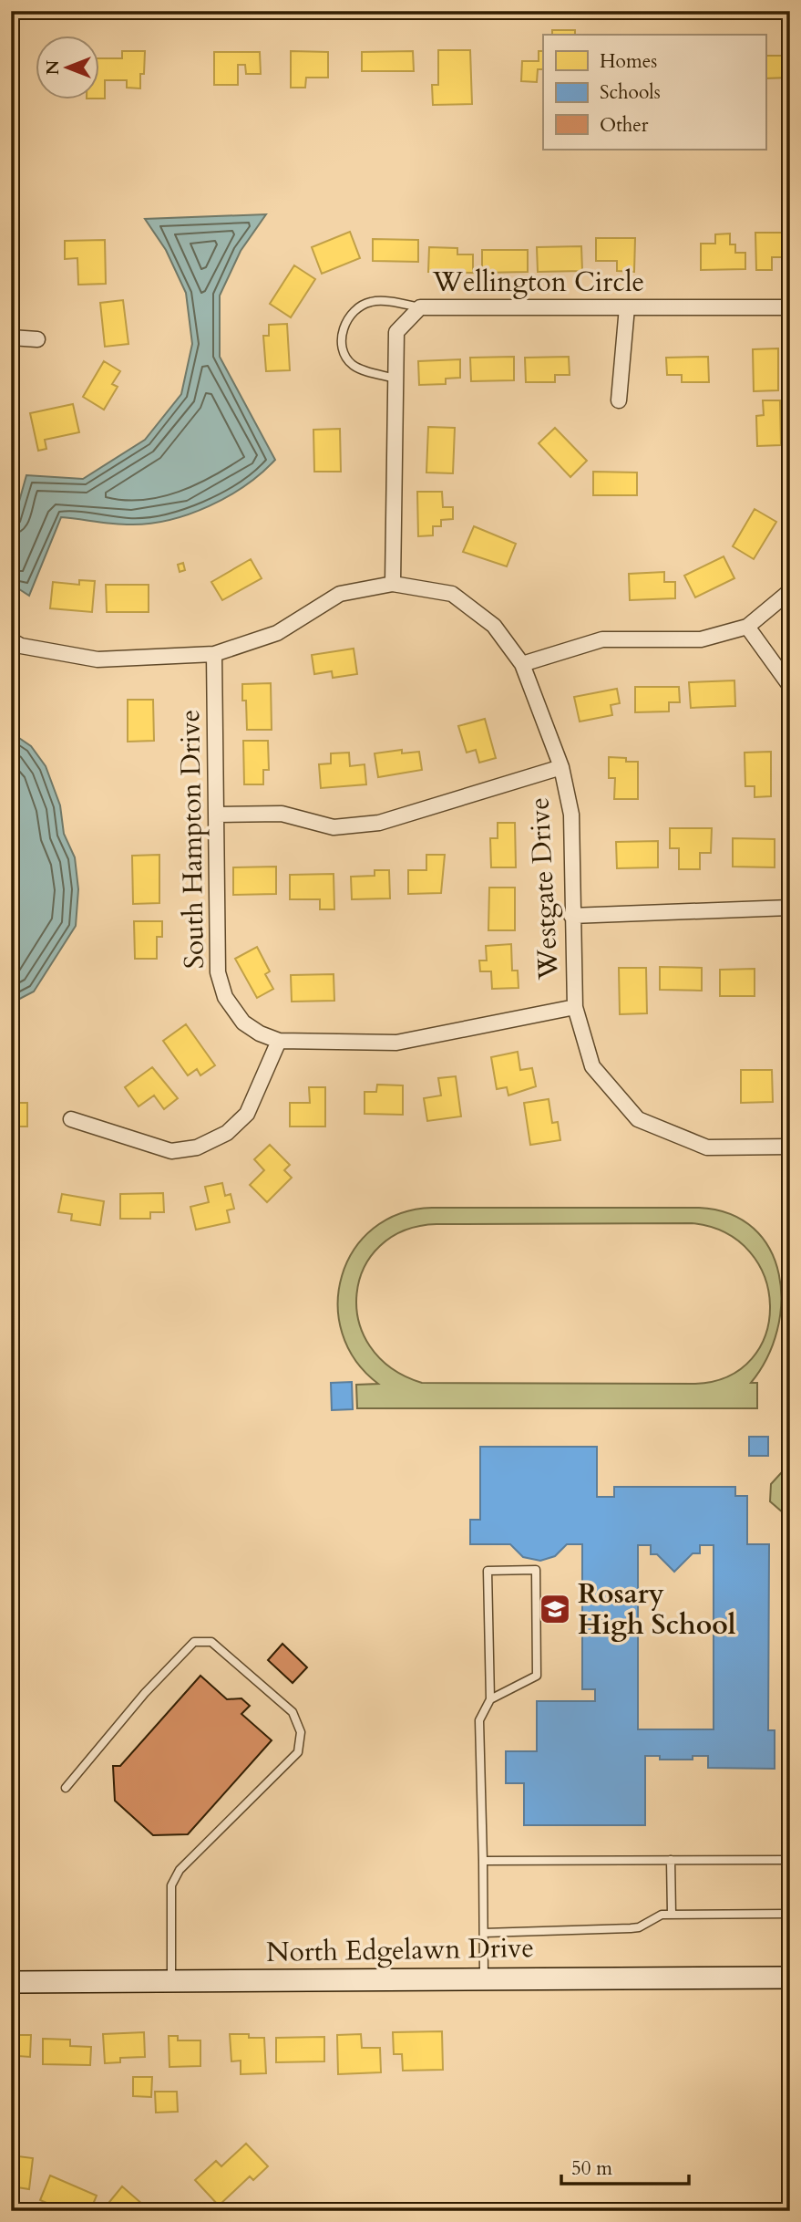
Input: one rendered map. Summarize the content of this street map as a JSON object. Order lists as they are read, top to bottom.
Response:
{
  "streets": {
    "street": [
      "Wellington Circle",
      "South Hampton Drive",
      "Westgate Drive",
      "North Edgelawn Drive"
    ]
  },
  "crossings": [
    ["Wellington Circle", "Westgate Drive"],
    ["South Hampton Drive", "Westgate Drive"]
  ],
  "places": {
    "school or university": ["Rosary High School"]
  },
  "legend": ["Homes", "Schools", "Other"],
  "scale_bar": "50 m",
  "north": "left"
}
